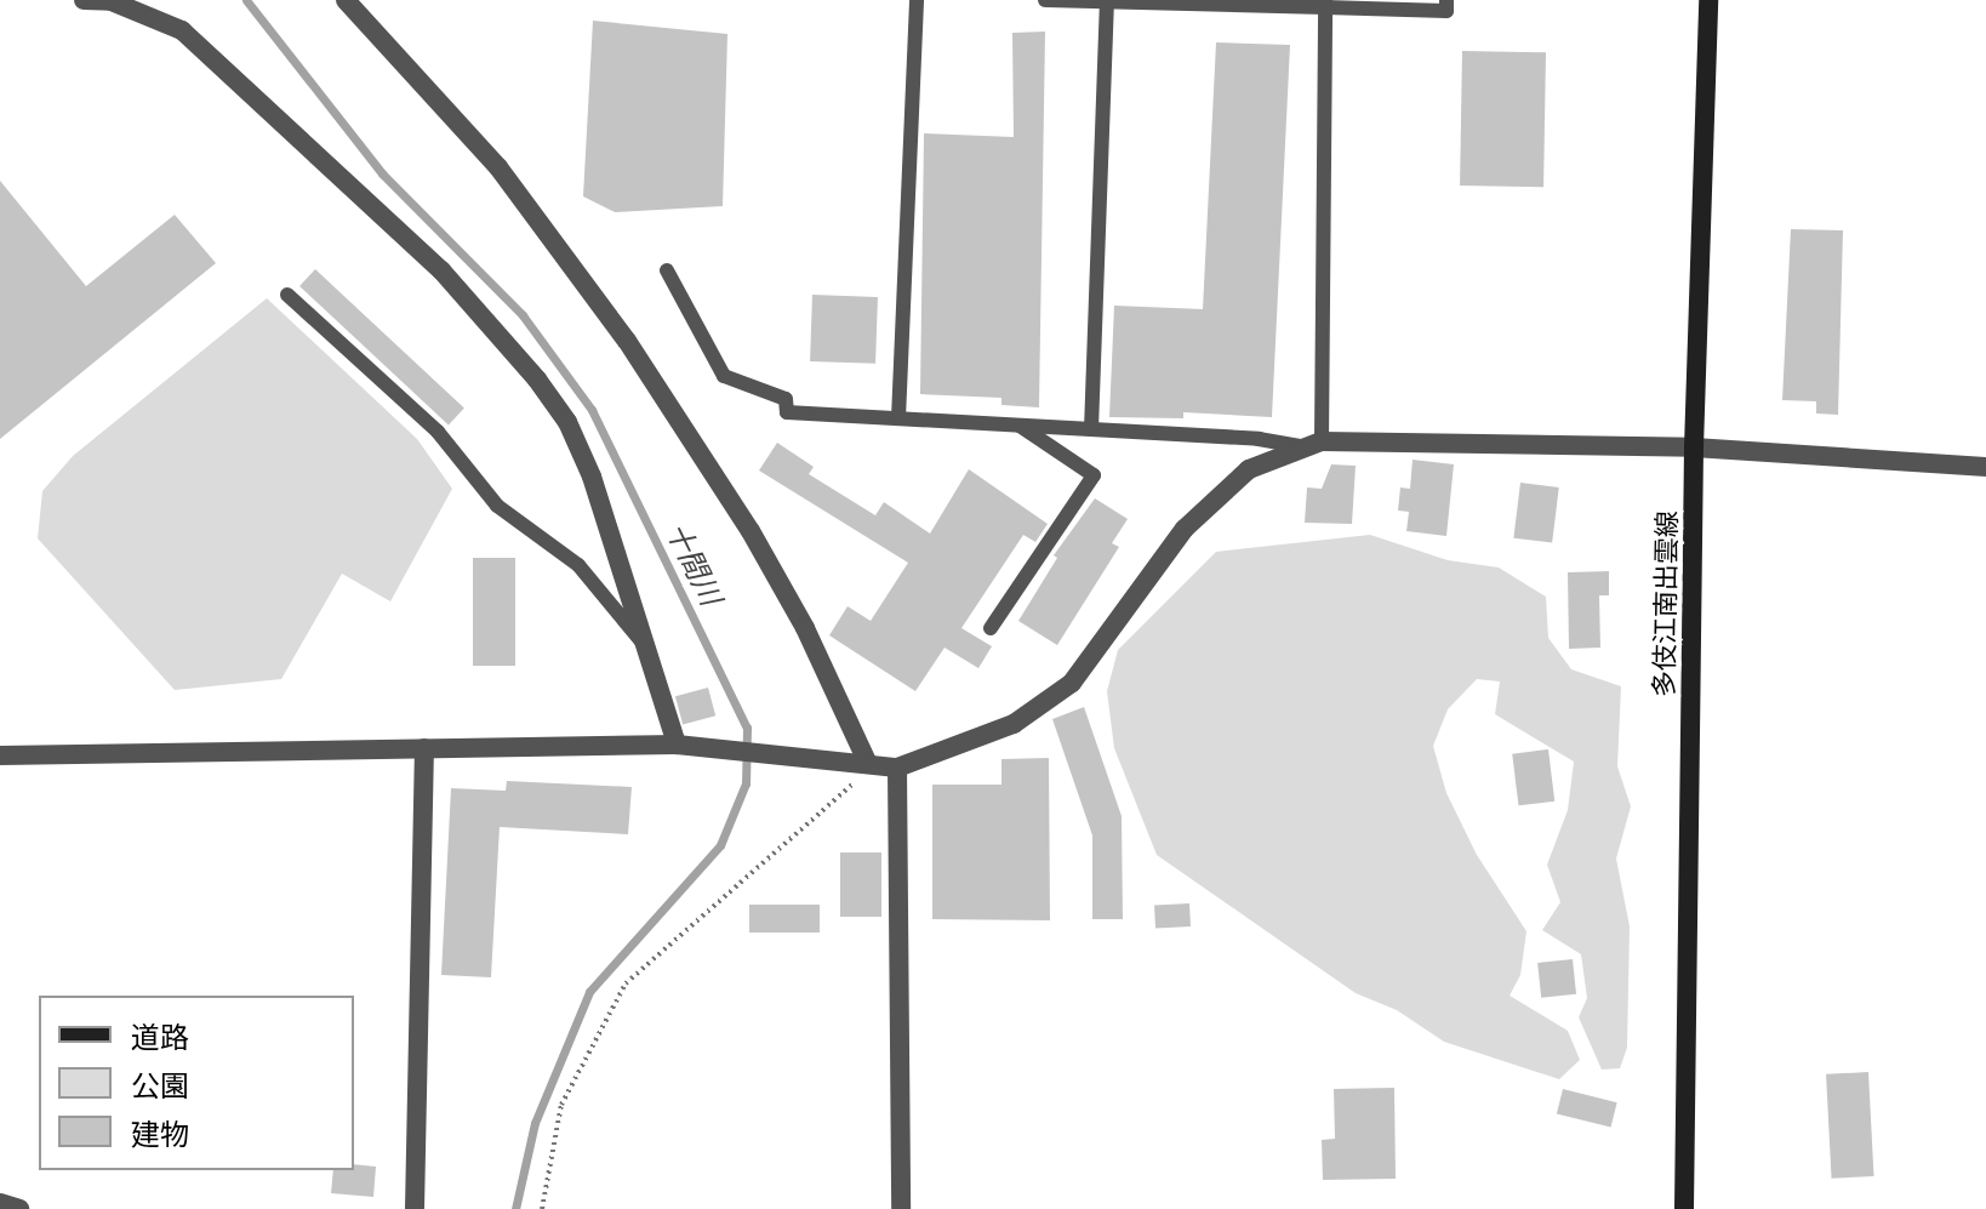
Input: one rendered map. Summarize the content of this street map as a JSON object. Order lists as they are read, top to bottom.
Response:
{
  "streets": {
    "main road": ["多伎江南出雲線"]
  },
  "water": ["十間川"],
  "legend": ["道路", "公園", "建物"]
}
